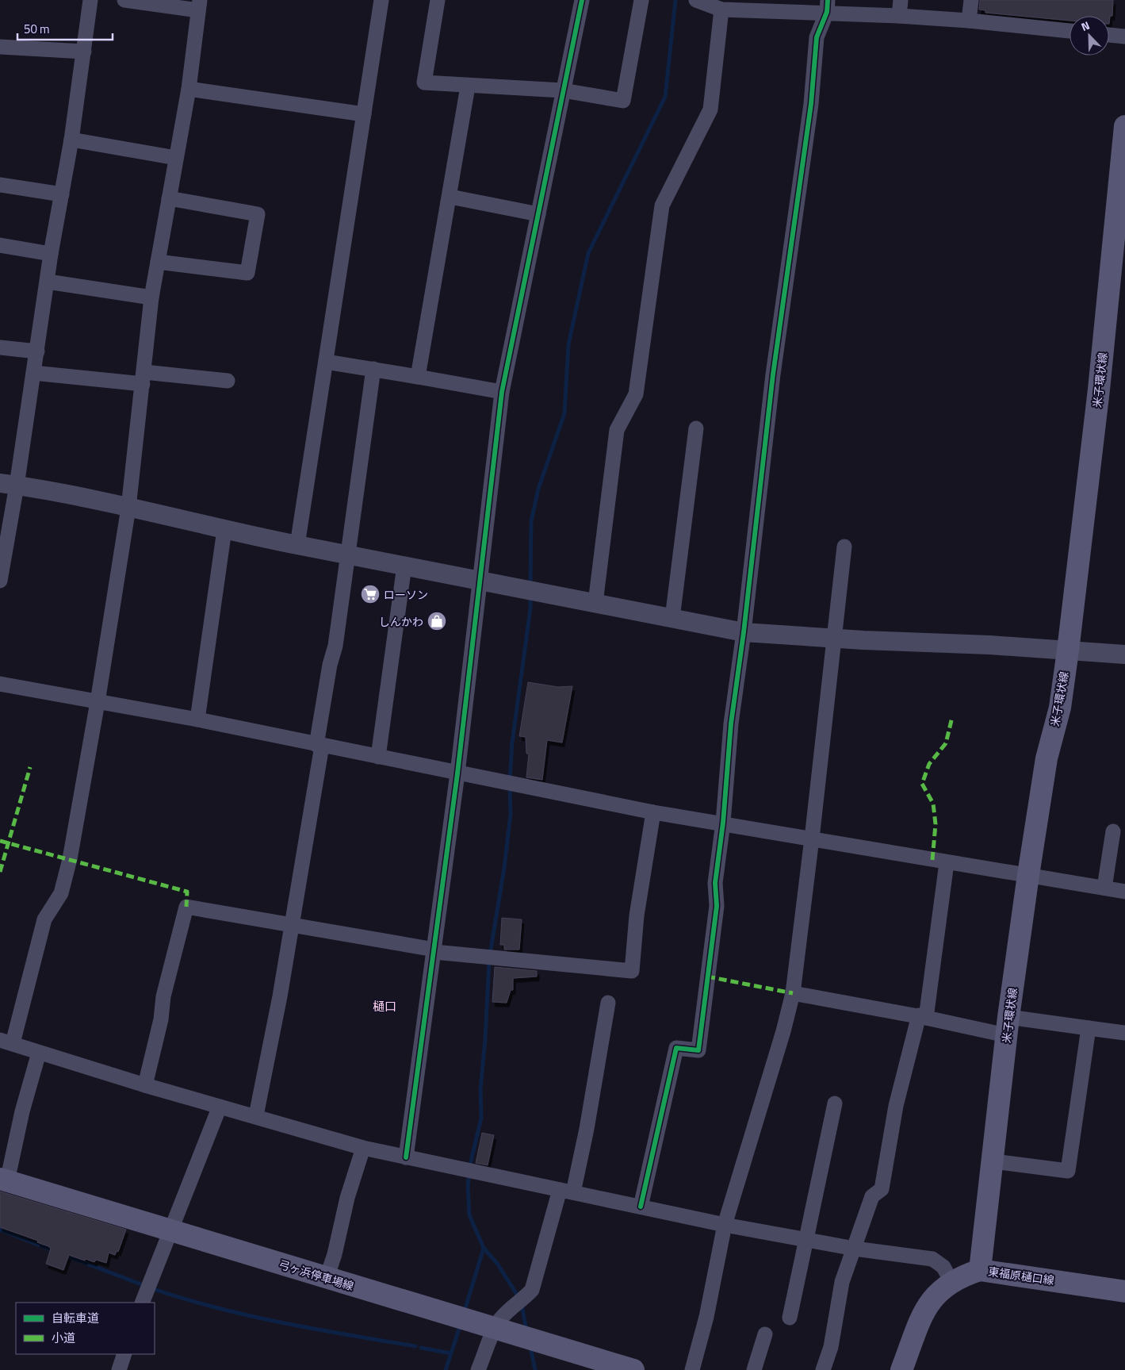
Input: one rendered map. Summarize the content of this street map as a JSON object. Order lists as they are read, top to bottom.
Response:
{
  "streets": {
    "main road": ["米子環状線", "弓ヶ浜停車場線", "東福原樋口線"]
  },
  "crossings": [
    ["米子環状線", "東福原樋口線"]
  ],
  "districts": ["樋口"],
  "places": {
    "supermarket": ["ローソン"],
    "shop": ["しんかわ"]
  },
  "legend": ["自転車道", "小道"],
  "scale_bar": "50 m",
  "north": "top left"
}
